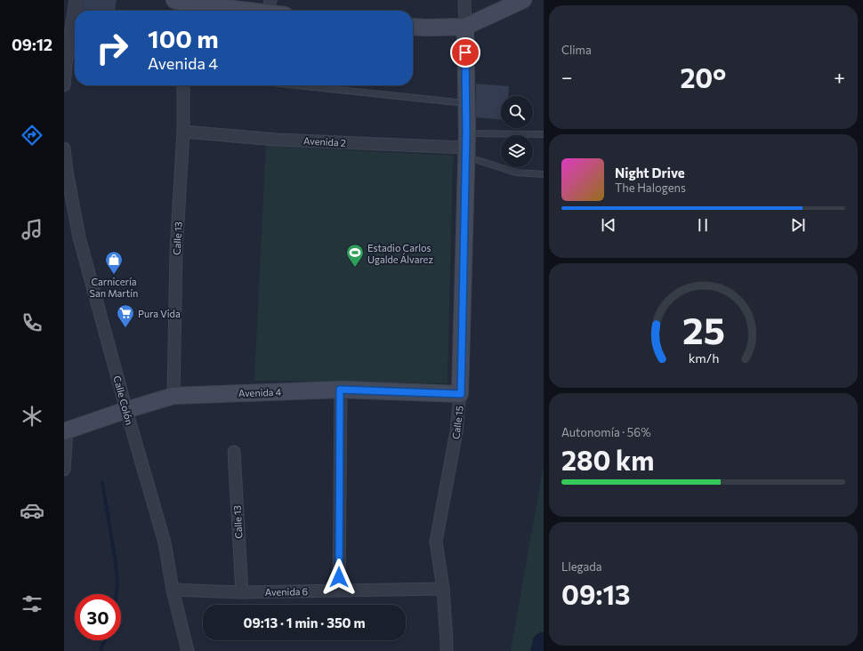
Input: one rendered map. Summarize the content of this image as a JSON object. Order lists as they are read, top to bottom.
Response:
{
  "streets": {
    "street": [
      "Avenida 2",
      "Calle 13",
      "Avenida 4",
      "Calle Colón",
      "Calle 15",
      "Avenida 6"
    ]
  },
  "crossings": [
    ["Avenida 2", "Calle 13"],
    ["Avenida 2", "Calle 15"],
    ["Calle 13", "Avenida 4"],
    ["Calle 13", "Avenida 6"],
    ["Avenida 4", "Calle Colón"],
    ["Avenida 4", "Calle 15"],
    ["Calle Colón", "Avenida 6"],
    ["Calle 15", "Avenida 6"]
  ],
  "places": {
    "sports": ["Estadio Carlos Ugalde Álvarez"],
    "shop": ["Carnicería San Martín"],
    "supermarket": ["Pura Vida"]
  },
  "page": {
    "tabs": "09:12",
    "tile": [
      "Clima",
      ["Autonomía · 56%", "280 km"],
      ["Llegada", "09:13"]
    ],
    "turn": ["100 m", "Avenida 4"],
    "heat": ["−", "20°", "+"],
    "song": ["Night Drive", "The Halogens"],
    "limit": "30",
    "trip": "09:13 · 1 min · 350 m",
    "gauge": ["25", "km/h"]
  }
}
